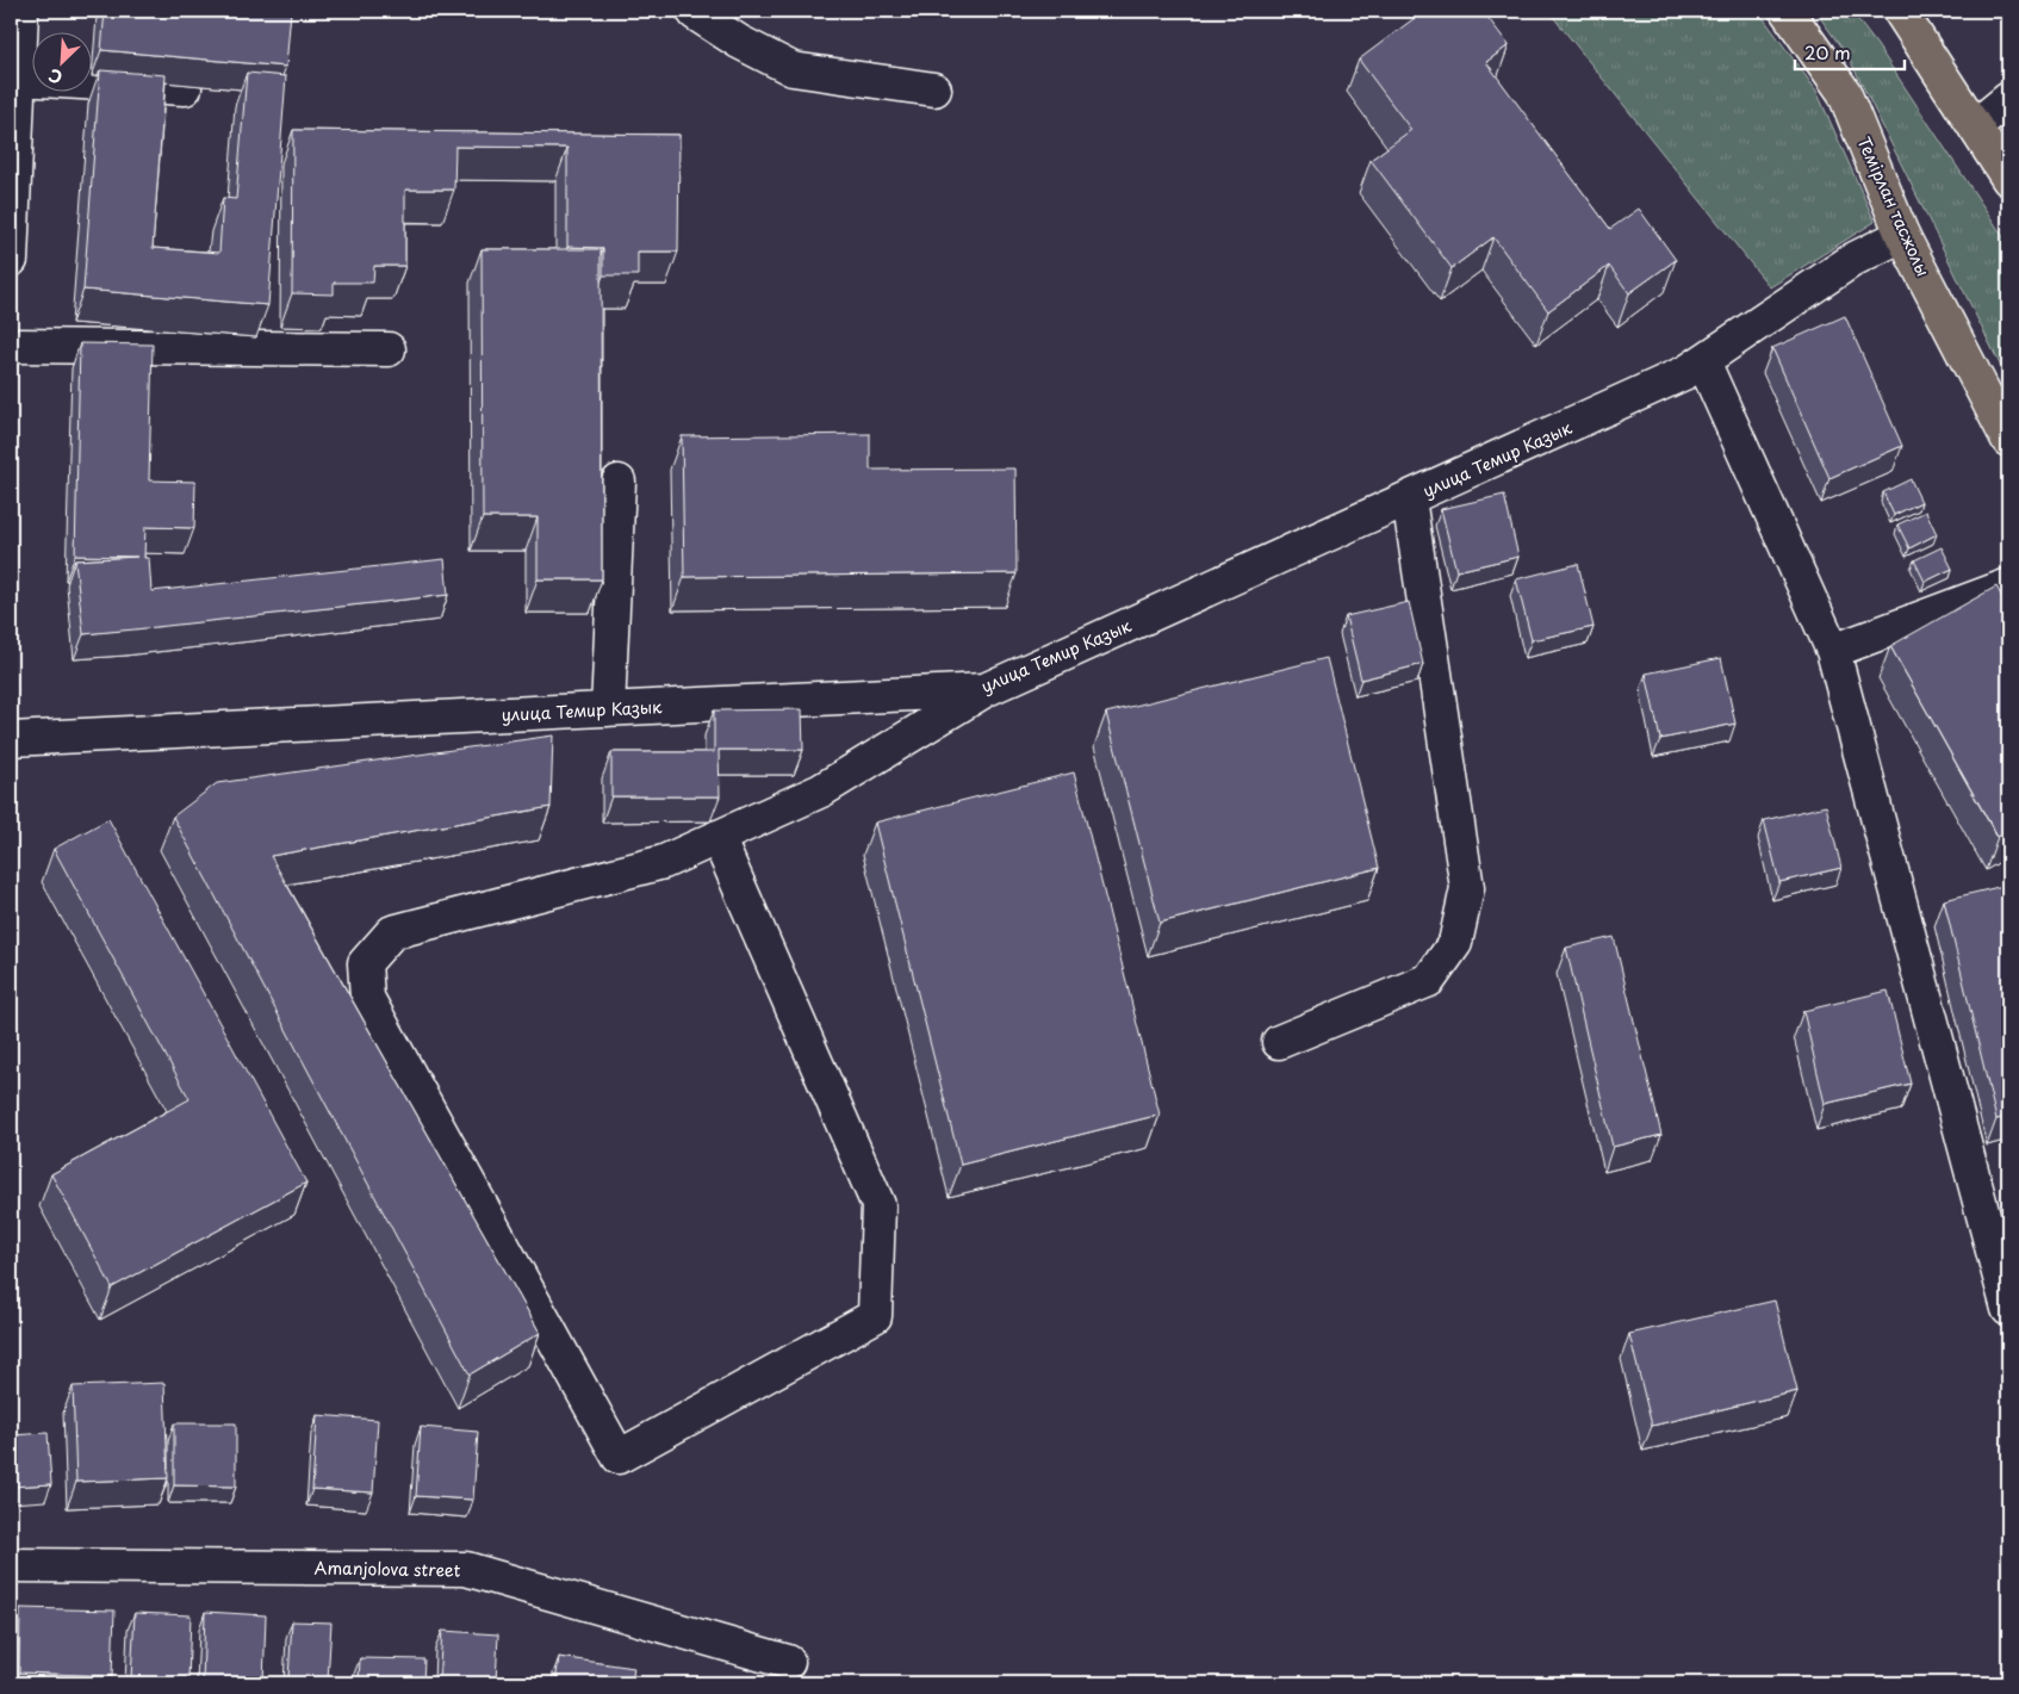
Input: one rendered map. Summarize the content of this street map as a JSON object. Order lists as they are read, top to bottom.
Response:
{
  "streets": {
    "main road": ["Темірлан тасжолы"],
    "street": ["улица Темир Казык", "Amanjolova street"]
  },
  "crossings": [
    ["Темірлан тасжолы", "улица Темир Казык"]
  ],
  "scale_bar": "20 m",
  "north": "bottom left"
}
